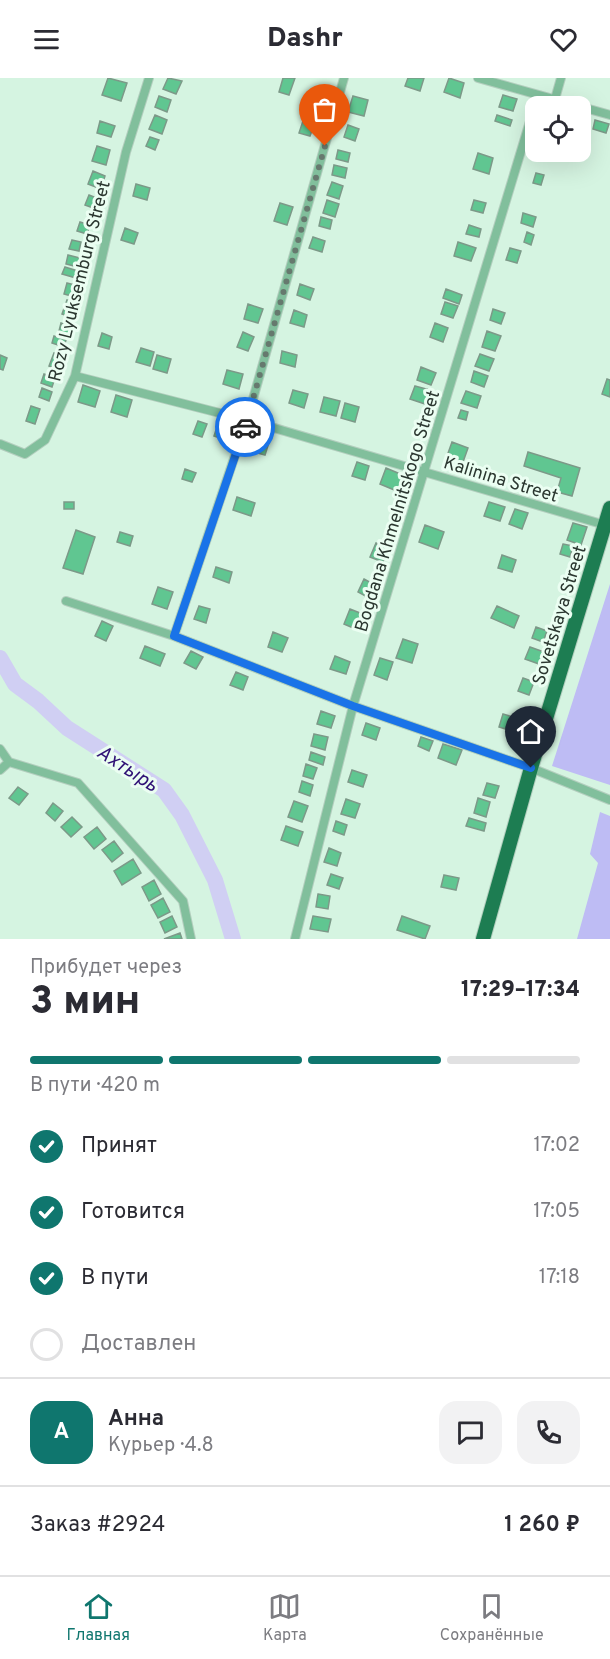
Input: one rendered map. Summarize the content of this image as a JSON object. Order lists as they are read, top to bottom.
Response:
{
  "streets": {
    "highway": ["Sovetskaya Street"],
    "street": ["Rozy Lyuksemburg Street", "Kalinina Street", "Bogdana Khmelnitskogo Street"]
  },
  "crossings": [
    ["Rozy Lyuksemburg Street", "Kalinina Street"],
    ["Kalinina Street", "Bogdana Khmelnitskogo Street"],
    ["Kalinina Street", "Sovetskaya Street"]
  ],
  "water": ["Ахтырь"],
  "page": {
    "header": "Dashr",
    "heading": ["3 мин", "Прибудет через", "17:29–17:34"],
    "panel": [
      "Анна",
      "Курьер · 4.8",
      "Заказ #2924",
      "1 260 ₽"
    ],
    "bar": "В пути · 420 m",
    "list": [
      ["Принят", "17:02"],
      ["Готовится", "17:05"],
      ["В пути", "17:18"],
      "Доставлен"
    ],
    "round": "А",
    "tabs": ["Главная", "Карта", "Сохранённые"]
  }
}
